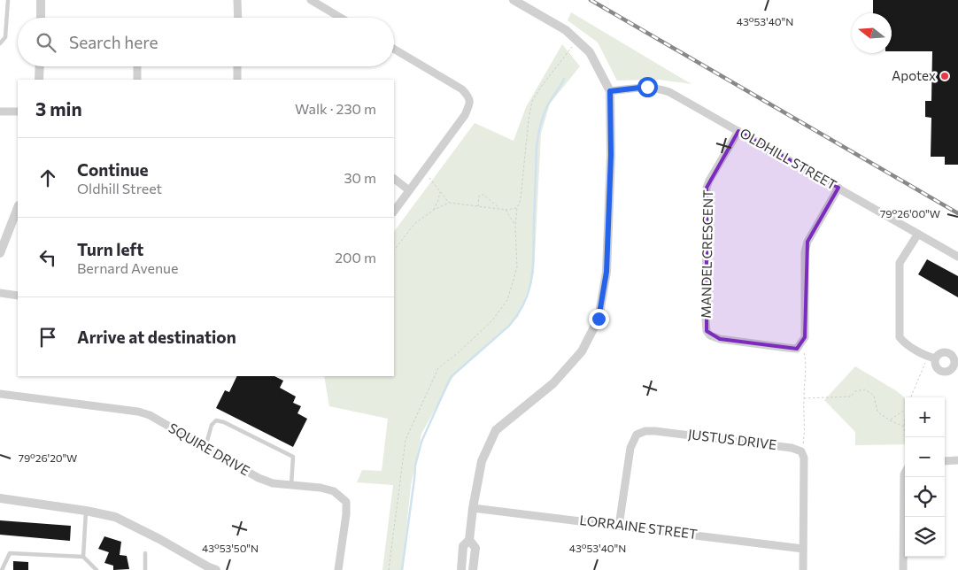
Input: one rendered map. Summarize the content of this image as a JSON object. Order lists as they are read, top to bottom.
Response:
{
  "streets": {
    "street": [
      "OLDHILL STREET",
      "MANDEL CRESCENT",
      "JUSTUS DRIVE",
      "SQUIRE DRIVE",
      "LORRAINE STREET"
    ]
  },
  "crossings": [
    ["OLDHILL STREET", "MANDEL CRESCENT"],
    ["JUSTUS DRIVE", "LORRAINE STREET"]
  ],
  "places": ["Apotex"],
  "north": "left",
  "page": {
    "search": "Search here",
    "heading": ["3 min", "Walk · 230 m"],
    "list": [
      ["Continue", "Oldhill Street", "30 m"],
      ["Turn left", "Bernard Avenue", "200 m"],
      "Arrive at destination"
    ],
    "map_buttons": ["+", "−"]
  },
  "coordinates": [
    "43°53'40\"N",
    "79°26'00\"W",
    "79°26'20\"W",
    "43°53'50\"N"
  ]
}
